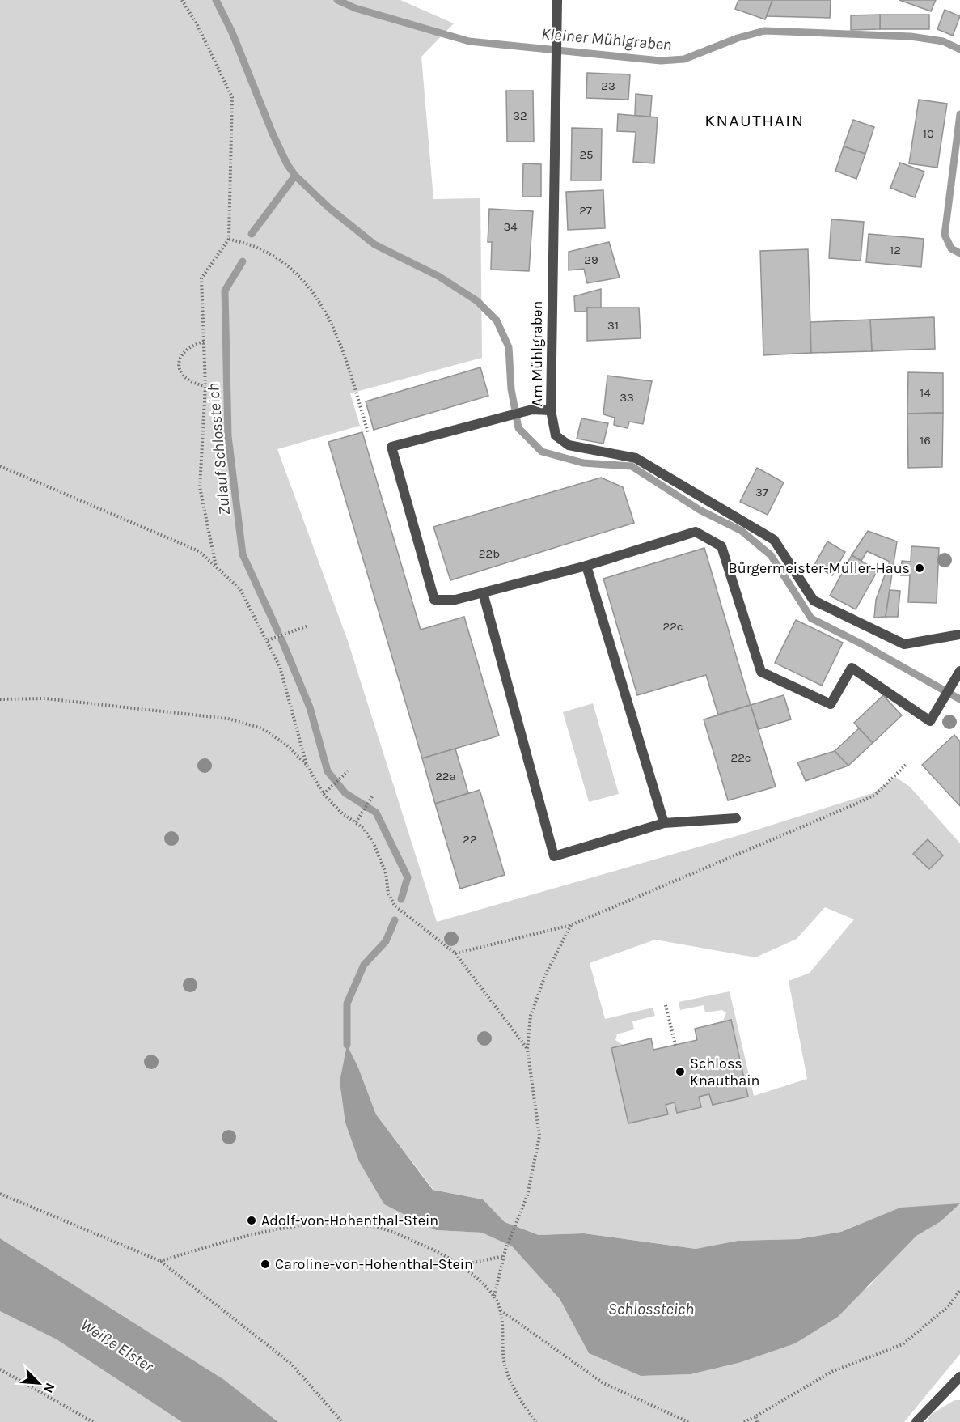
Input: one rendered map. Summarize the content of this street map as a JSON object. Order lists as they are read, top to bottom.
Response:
{
  "streets": {
    "street": ["Am Mühlgraben"]
  },
  "districts": ["KNAUTHAIN"],
  "water": [
    "Kleiner Mühlgraben",
    "Zulauf Schlossteich",
    "Schlossteich",
    "Weiße Elster"
  ],
  "places": [
    "Bürgermeister-Müller-Haus",
    "Schloss Knauthain",
    "Adolf-von-Hohenthal-Stein",
    "Caroline-von-Hohenthal-Stein"
  ],
  "house_numbers": [
    "23",
    "32",
    "10",
    "25",
    "27",
    "34",
    "12",
    "29",
    "31",
    "14",
    "33",
    "16",
    "37",
    "22b",
    "22c",
    "22c",
    "22a",
    "22"
  ],
  "north": "bottom right"
}
